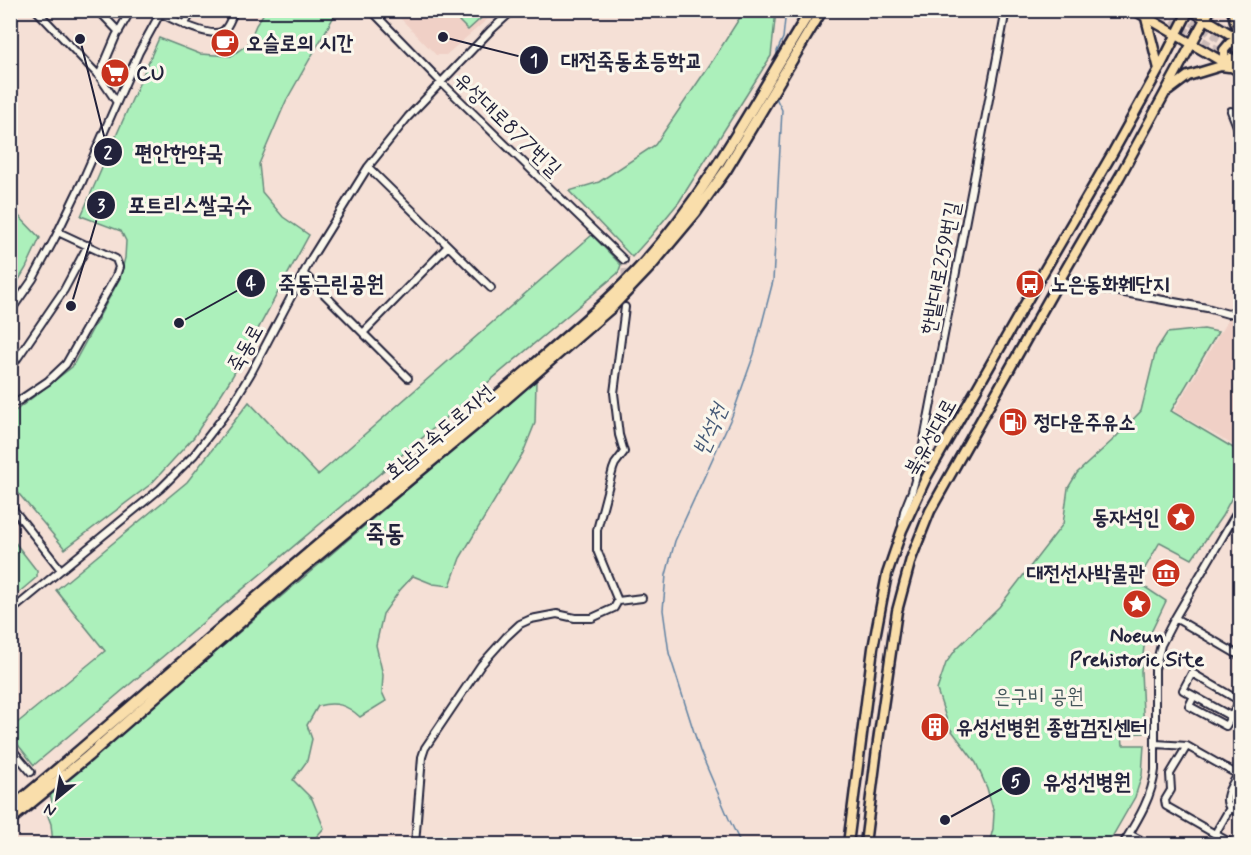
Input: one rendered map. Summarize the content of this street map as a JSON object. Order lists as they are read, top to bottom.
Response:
{
  "streets": {
    "highway": ["호남고속도로지선"],
    "main road": ["북유성대로"],
    "street": ["유성대로877번길", "한밭대로259번길", "죽동로"]
  },
  "crossings": [
    ["유성대로877번길", "죽동로"],
    ["한밭대로259번길", "북유성대로"]
  ],
  "districts": ["죽동"],
  "water": ["반석천"],
  "parks": ["은구비 공원"],
  "places": {
    "other": [
      "대전죽동초등학교",
      "편안한약국",
      "포트리스쌀국수",
      "죽동근린공원",
      "유성선병원"
    ],
    "cafe": ["오슬로의 시간"],
    "supermarket": ["CU"],
    "bus stop": ["노은동화훼단지"],
    "fuel station": ["정다운주유소"],
    "place": ["동자석인", "Noeun Prehistoric Site"],
    "museum": ["대전선사박물관"],
    "building": ["유성선병원 종합검진센터"]
  },
  "north": "bottom left"
}
